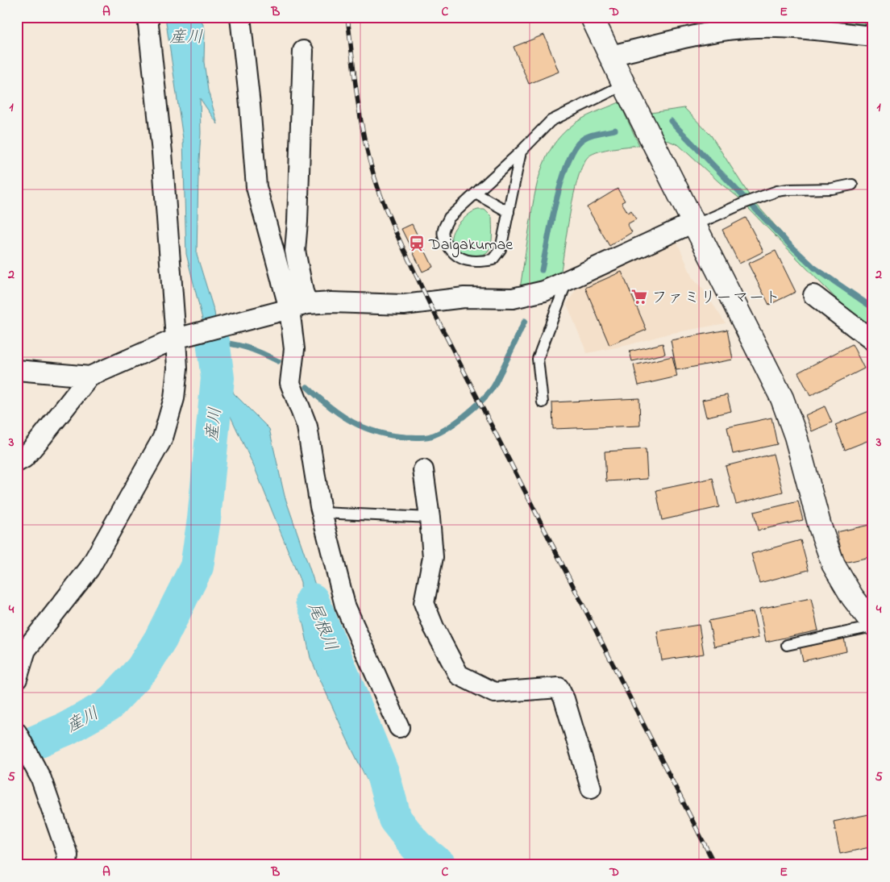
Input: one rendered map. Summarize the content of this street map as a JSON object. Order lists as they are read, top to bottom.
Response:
{
  "water": ["産川", "尾根川"],
  "places": {
    "station": ["Daigakumae"],
    "supermarket": ["ファミリーマート"]
  },
  "grid": {
    "columns": [
      "A",
      "B",
      "C",
      "D",
      "E"
    ],
    "rows": [
      "1",
      "2",
      "3",
      "4",
      "5"
    ]
  }
}
